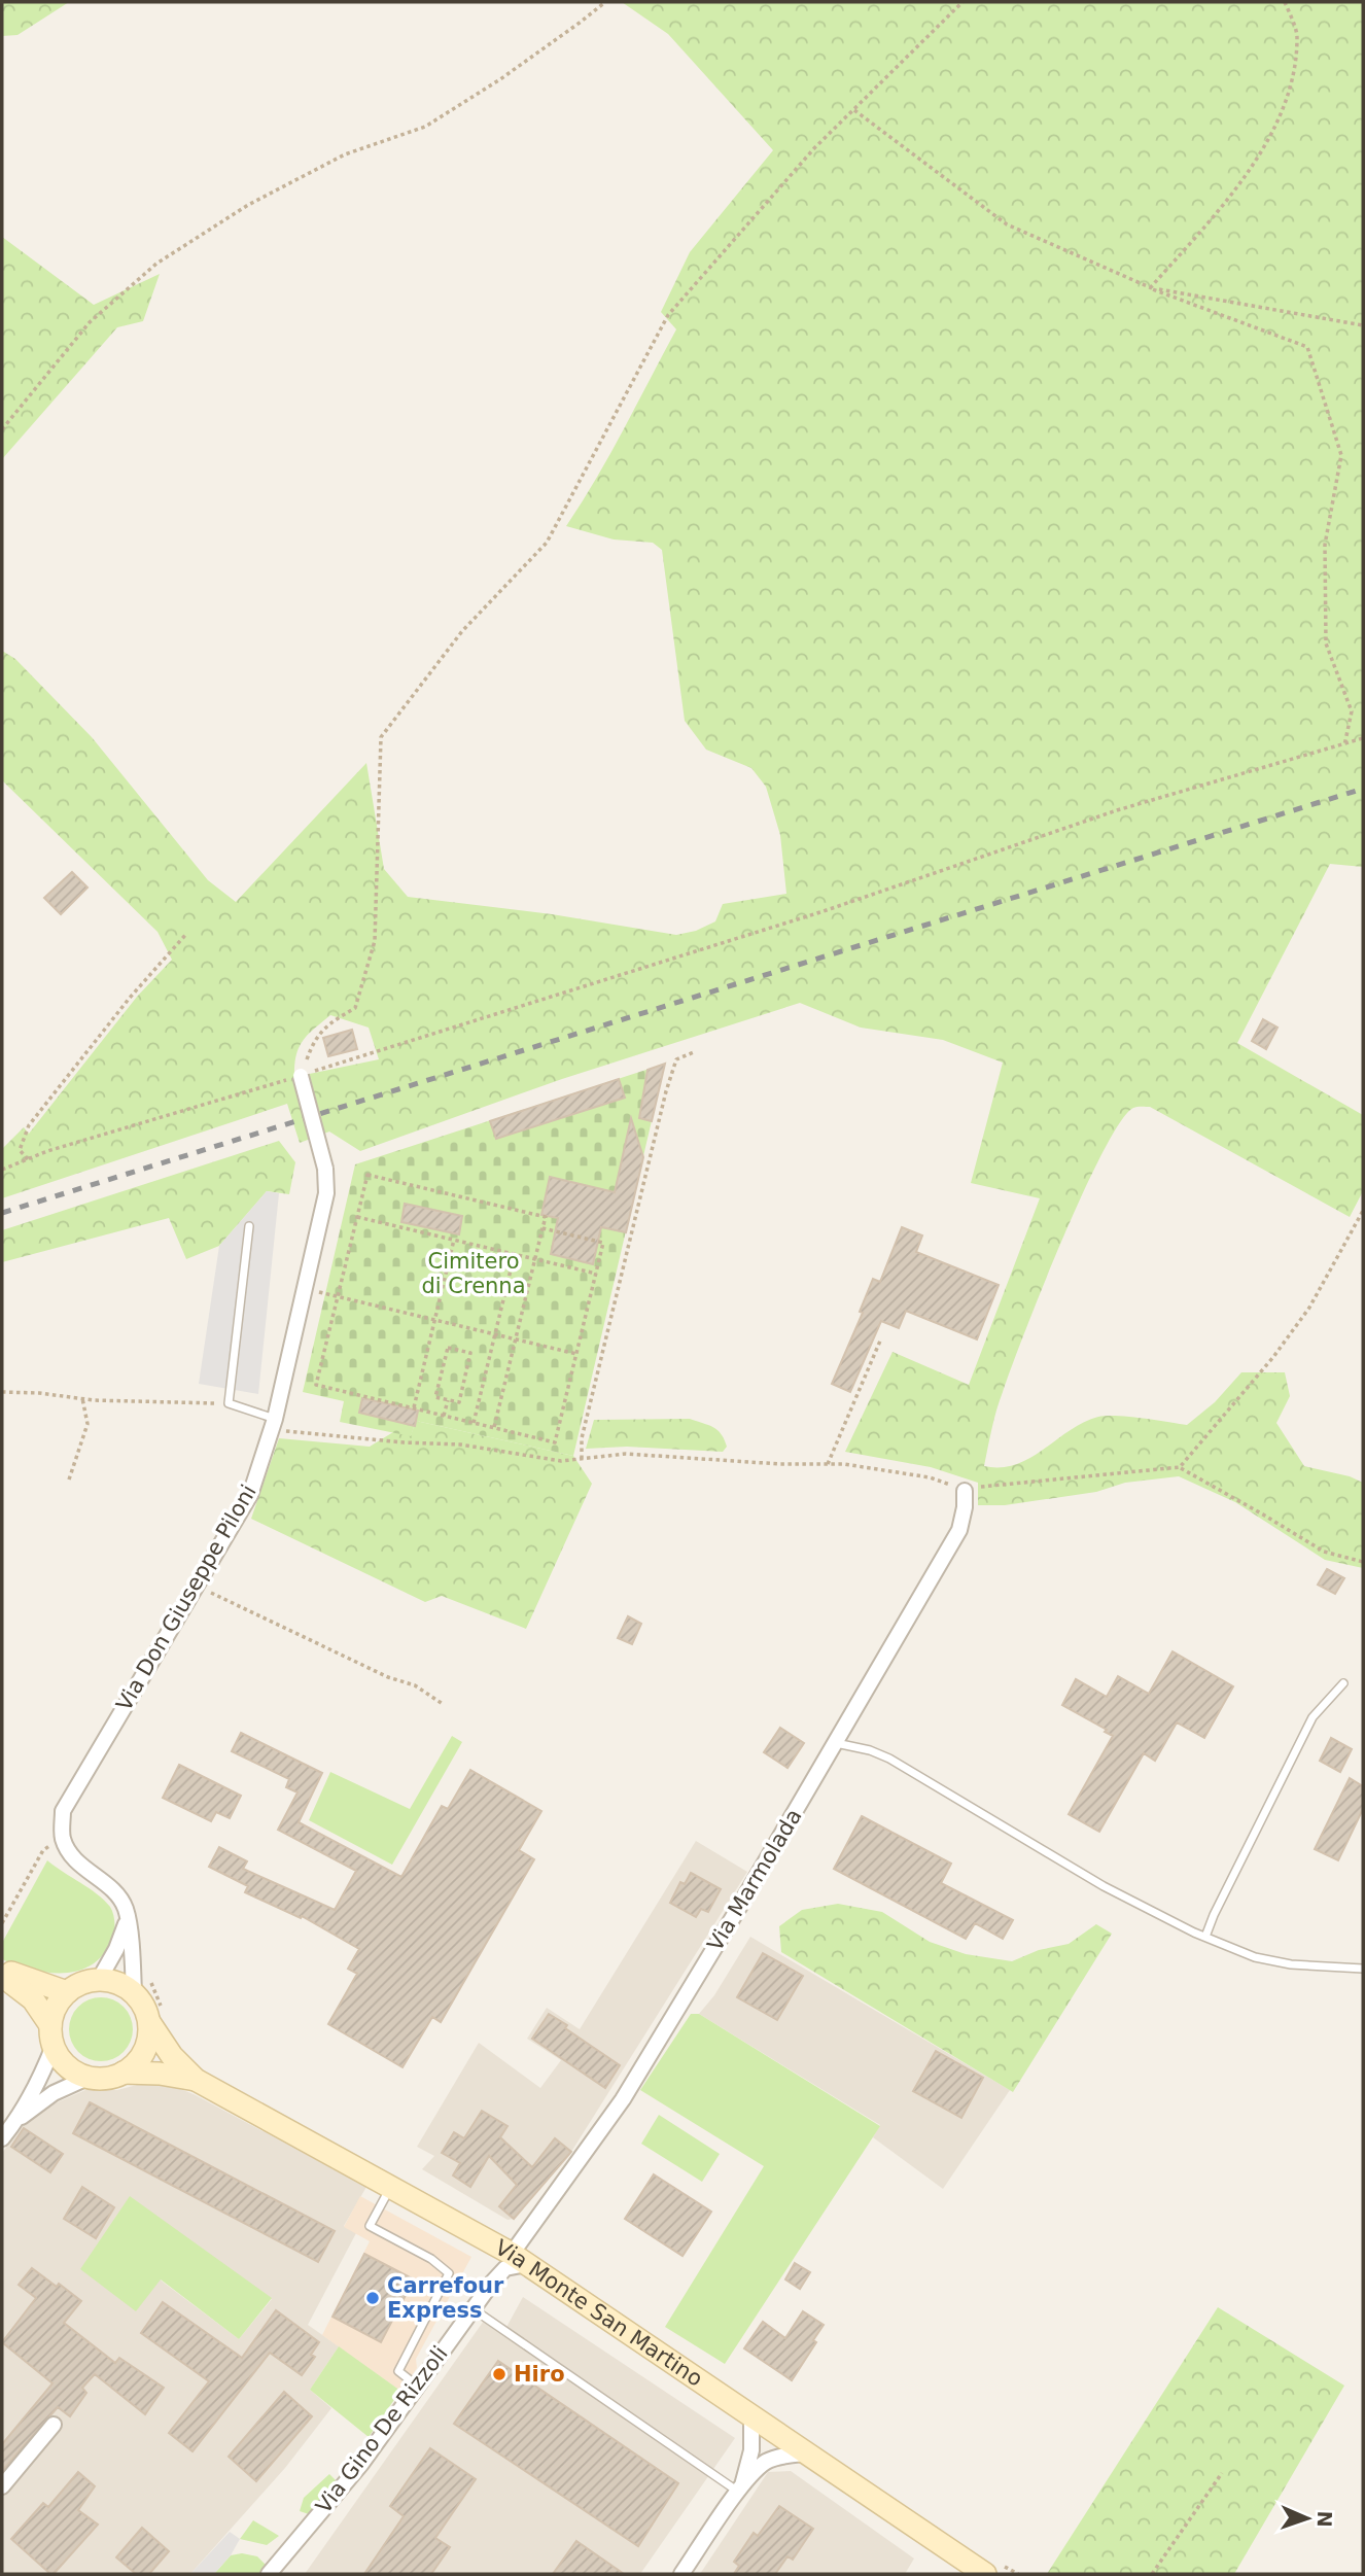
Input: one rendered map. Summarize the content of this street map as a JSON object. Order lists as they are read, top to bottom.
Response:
{
  "streets": {
    "street": [
      "Via Don Giuseppe Piloni",
      "Via Marmolada",
      "Via Monte San Martino",
      "Via Gino De Rizzoli"
    ]
  },
  "crossings": [
    ["Via Marmolada", "Via Monte San Martino"],
    ["Via Marmolada", "Via Gino De Rizzoli"],
    ["Via Monte San Martino", "Via Gino De Rizzoli"]
  ],
  "parks": ["Cimitero di Crenna"],
  "places": ["Carrefour Express", "Hiro"],
  "north": "right"
}
